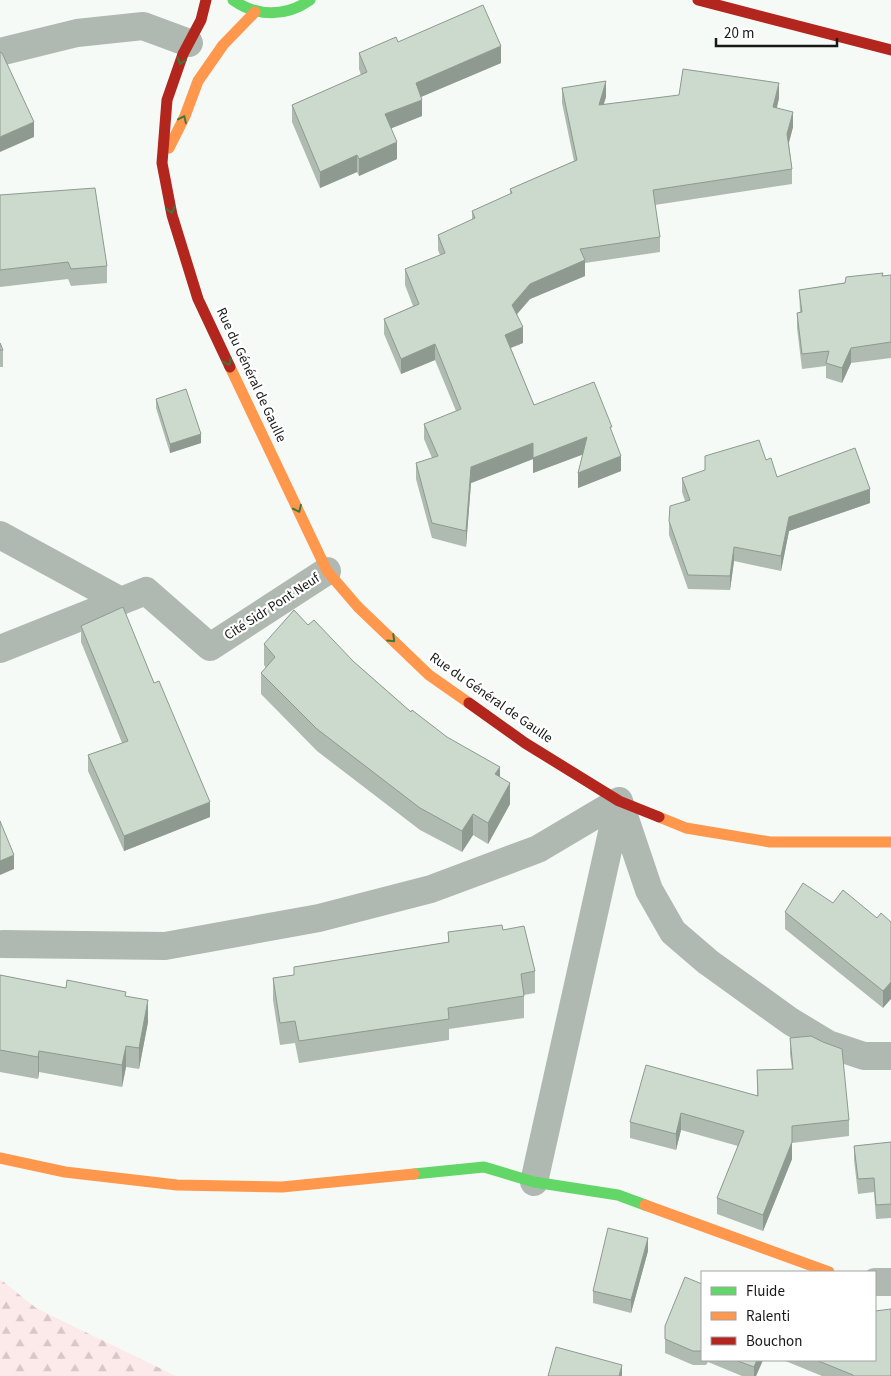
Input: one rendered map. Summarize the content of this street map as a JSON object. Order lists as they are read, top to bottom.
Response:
{
  "streets": {
    "main road": ["Rue du Général de Gaulle"],
    "street": ["Cité Sidr Pont Neuf"]
  },
  "crossings": [
    ["Rue du Général de Gaulle", "Cité Sidr Pont Neuf"]
  ],
  "one_way": ["Rue du Général de Gaulle"],
  "legend": ["Fluide", "Ralenti", "Bouchon"],
  "scale_bar": "20 m"
}
